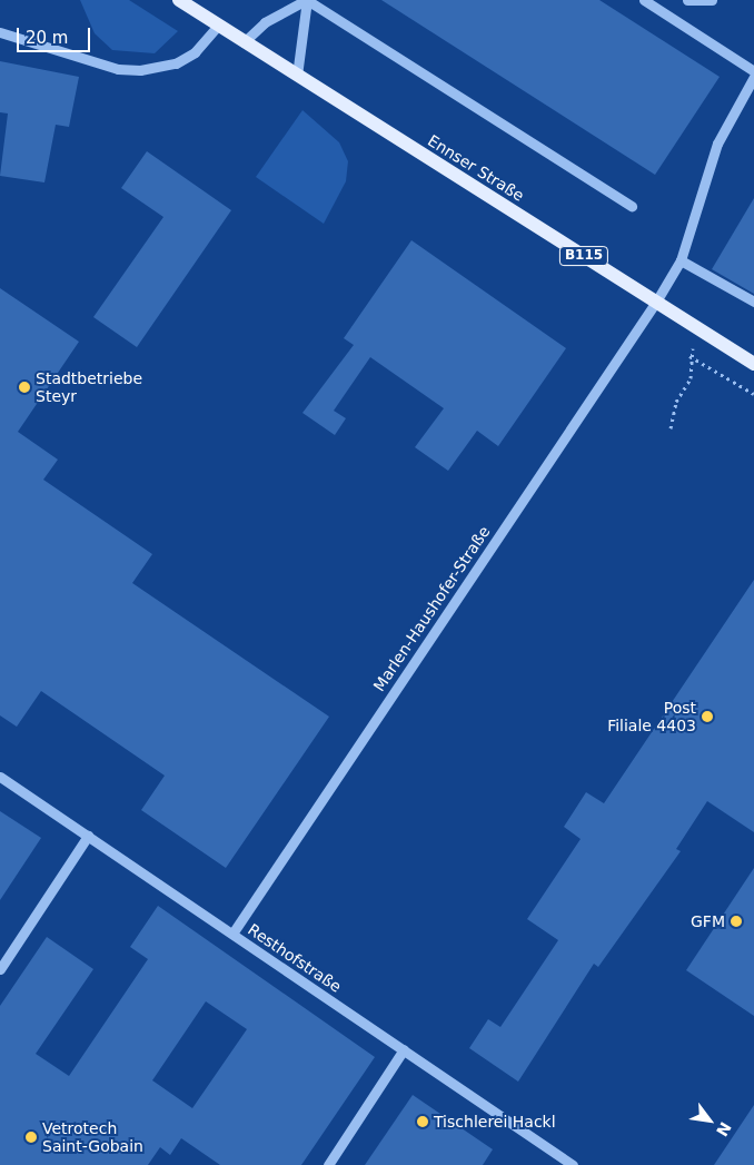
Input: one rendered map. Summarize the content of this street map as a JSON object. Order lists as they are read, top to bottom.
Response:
{
  "streets": {
    "main road": ["Ennser Straße", "B115"],
    "street": ["Marlen-Haushofer-Straße", "Resthofstraße"]
  },
  "crossings": [
    ["Ennser Straße", "Marlen-Haushofer-Straße"],
    ["Marlen-Haushofer-Straße", "Resthofstraße"]
  ],
  "places": [
    "Stadtbetriebe Steyr",
    "Post Filiale 4403",
    "GFM",
    "Tischlerei Hackl",
    "Vetrotech Saint-Gobain"
  ],
  "scale_bar": "20 m",
  "north": "bottom right"
}
